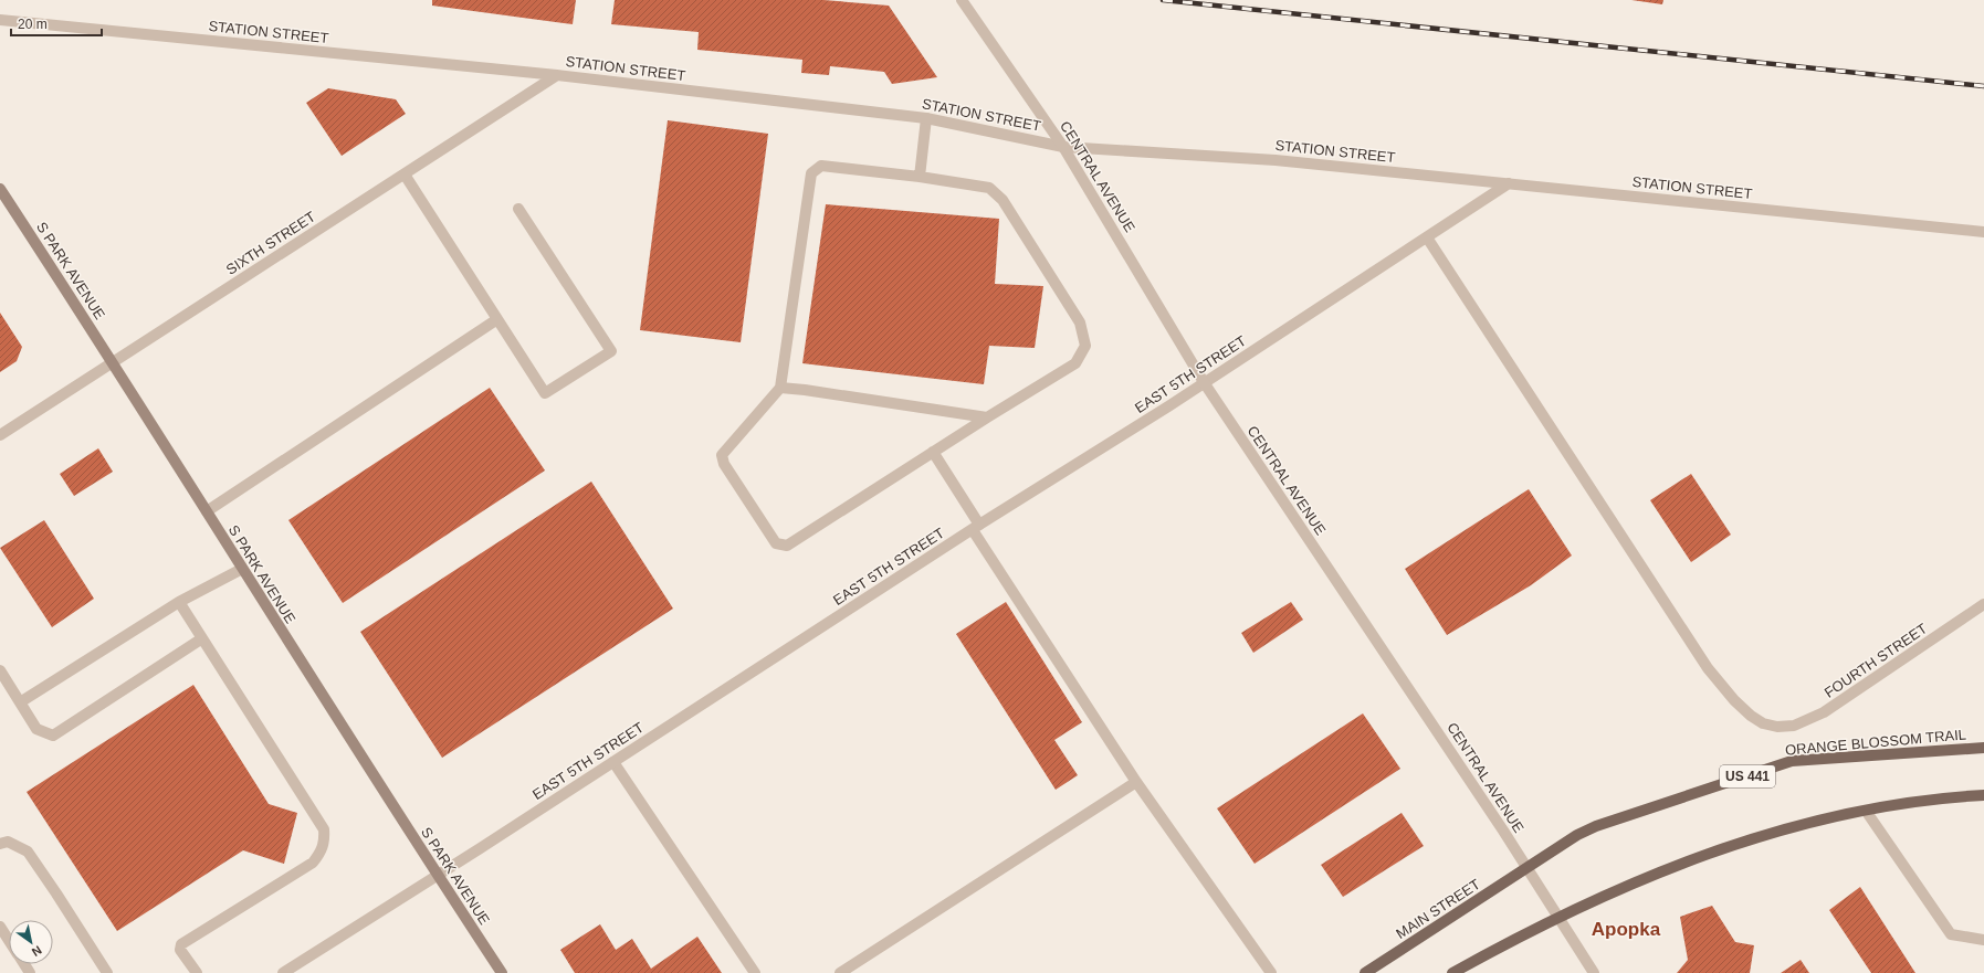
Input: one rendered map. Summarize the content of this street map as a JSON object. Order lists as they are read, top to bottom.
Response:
{
  "streets": {
    "main road": [
      "S PARK AVENUE",
      "ORANGE BLOSSOM TRAIL",
      "US 441",
      "MAIN STREET"
    ],
    "street": [
      "STATION STREET",
      "CENTRAL AVENUE",
      "SIXTH STREET",
      "EAST 5TH STREET",
      "FOURTH STREET"
    ]
  },
  "crossings": [
    ["STATION STREET", "CENTRAL AVENUE"],
    ["STATION STREET", "SIXTH STREET"],
    ["STATION STREET", "EAST 5TH STREET"],
    ["CENTRAL AVENUE", "EAST 5TH STREET"],
    ["CENTRAL AVENUE", "ORANGE BLOSSOM TRAIL"],
    ["CENTRAL AVENUE", "MAIN STREET"],
    ["SIXTH STREET", "S PARK AVENUE"],
    ["S PARK AVENUE", "EAST 5TH STREET"],
    ["EAST 5TH STREET", "FOURTH STREET"],
    ["ORANGE BLOSSOM TRAIL", "MAIN STREET"]
  ],
  "districts": ["Apopka"],
  "scale_bar": "20 m",
  "north": "bottom right"
}
